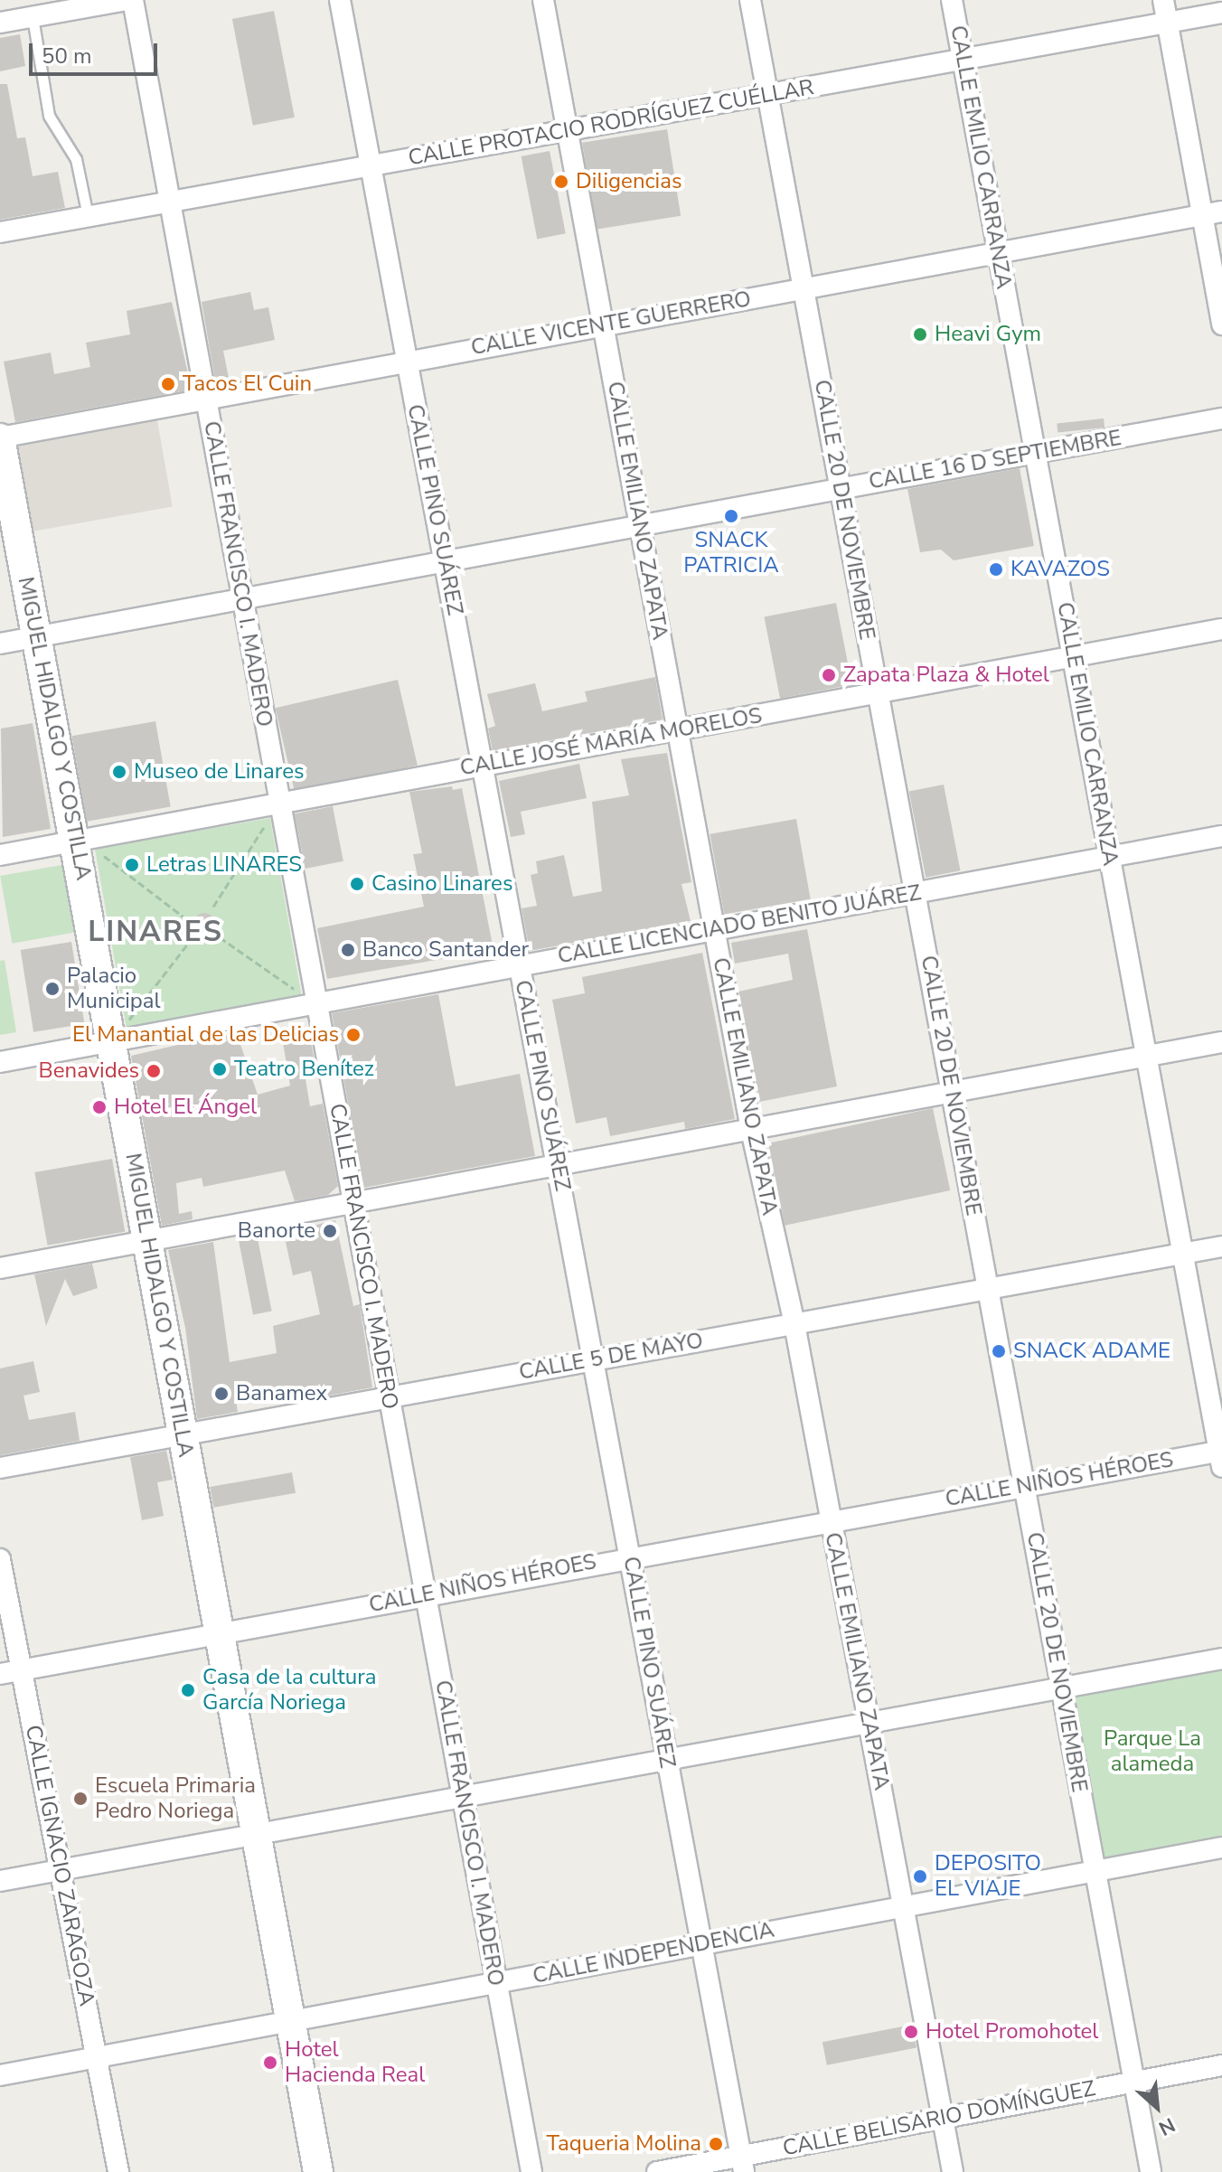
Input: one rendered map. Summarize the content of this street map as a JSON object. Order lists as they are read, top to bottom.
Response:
{
  "streets": {
    "main road": ["MIGUEL HIDALGO Y COSTILLA"],
    "street": [
      "CALLE PROTACIO RODRÍGUEZ CUÉLLAR",
      "CALLE EMILIO CARRANZA",
      "CALLE VICENTE GUERRERO",
      "CALLE 16 D SEPTIEMBRE",
      "CALLE PINO SUÁREZ",
      "CALLE 20 DE NOVIEMBRE",
      "CALLE EMILIANO ZAPATA",
      "CALLE FRANCISCO I. MADERO",
      "CALLE JOSÉ MARÍA MORELOS",
      "CALLE LICENCIADO BENITO JUÁREZ",
      "CALLE 5 DE MAYO",
      "CALLE NIÑOS HÉROES",
      "CALLE IGNACIO ZARAGOZA",
      "CALLE INDEPENDENCIA",
      "CALLE BELISARIO DOMÍNGUEZ"
    ]
  },
  "crossings": [
    ["CALLE PROTACIO RODRÍGUEZ CUÉLLAR", "CALLE EMILIO CARRANZA"],
    ["CALLE PROTACIO RODRÍGUEZ CUÉLLAR", "CALLE PINO SUÁREZ"],
    ["CALLE PROTACIO RODRÍGUEZ CUÉLLAR", "CALLE 20 DE NOVIEMBRE"],
    ["CALLE PROTACIO RODRÍGUEZ CUÉLLAR", "CALLE EMILIANO ZAPATA"],
    ["CALLE PROTACIO RODRÍGUEZ CUÉLLAR", "CALLE FRANCISCO I. MADERO"],
    ["CALLE EMILIO CARRANZA", "CALLE VICENTE GUERRERO"],
    ["CALLE EMILIO CARRANZA", "CALLE 16 D SEPTIEMBRE"],
    ["CALLE EMILIO CARRANZA", "CALLE JOSÉ MARÍA MORELOS"],
    ["CALLE EMILIO CARRANZA", "CALLE LICENCIADO BENITO JUÁREZ"],
    ["CALLE EMILIO CARRANZA", "CALLE 5 DE MAYO"],
    ["CALLE EMILIO CARRANZA", "CALLE NIÑOS HÉROES"],
    ["CALLE VICENTE GUERRERO", "CALLE PINO SUÁREZ"],
    ["CALLE VICENTE GUERRERO", "CALLE 20 DE NOVIEMBRE"],
    ["CALLE VICENTE GUERRERO", "CALLE EMILIANO ZAPATA"],
    ["CALLE VICENTE GUERRERO", "CALLE FRANCISCO I. MADERO"],
    ["CALLE VICENTE GUERRERO", "MIGUEL HIDALGO Y COSTILLA"],
    ["CALLE 16 D SEPTIEMBRE", "CALLE PINO SUÁREZ"],
    ["CALLE 16 D SEPTIEMBRE", "CALLE 20 DE NOVIEMBRE"],
    ["CALLE 16 D SEPTIEMBRE", "CALLE EMILIANO ZAPATA"],
    ["CALLE 16 D SEPTIEMBRE", "CALLE FRANCISCO I. MADERO"],
    ["CALLE 16 D SEPTIEMBRE", "MIGUEL HIDALGO Y COSTILLA"],
    ["CALLE PINO SUÁREZ", "CALLE JOSÉ MARÍA MORELOS"],
    ["CALLE PINO SUÁREZ", "CALLE LICENCIADO BENITO JUÁREZ"],
    ["CALLE PINO SUÁREZ", "CALLE 5 DE MAYO"],
    ["CALLE PINO SUÁREZ", "CALLE NIÑOS HÉROES"],
    ["CALLE PINO SUÁREZ", "CALLE INDEPENDENCIA"],
    ["CALLE PINO SUÁREZ", "CALLE BELISARIO DOMÍNGUEZ"],
    ["CALLE 20 DE NOVIEMBRE", "CALLE JOSÉ MARÍA MORELOS"],
    ["CALLE 20 DE NOVIEMBRE", "CALLE LICENCIADO BENITO JUÁREZ"],
    ["CALLE 20 DE NOVIEMBRE", "CALLE 5 DE MAYO"],
    ["CALLE 20 DE NOVIEMBRE", "CALLE NIÑOS HÉROES"],
    ["CALLE 20 DE NOVIEMBRE", "CALLE INDEPENDENCIA"],
    ["CALLE 20 DE NOVIEMBRE", "CALLE BELISARIO DOMÍNGUEZ"],
    ["CALLE EMILIANO ZAPATA", "CALLE JOSÉ MARÍA MORELOS"],
    ["CALLE EMILIANO ZAPATA", "CALLE LICENCIADO BENITO JUÁREZ"],
    ["CALLE EMILIANO ZAPATA", "CALLE 5 DE MAYO"],
    ["CALLE EMILIANO ZAPATA", "CALLE NIÑOS HÉROES"],
    ["CALLE EMILIANO ZAPATA", "CALLE INDEPENDENCIA"],
    ["CALLE EMILIANO ZAPATA", "CALLE BELISARIO DOMÍNGUEZ"],
    ["CALLE FRANCISCO I. MADERO", "CALLE JOSÉ MARÍA MORELOS"],
    ["CALLE FRANCISCO I. MADERO", "CALLE LICENCIADO BENITO JUÁREZ"],
    ["CALLE FRANCISCO I. MADERO", "CALLE 5 DE MAYO"],
    ["CALLE FRANCISCO I. MADERO", "CALLE NIÑOS HÉROES"],
    ["CALLE FRANCISCO I. MADERO", "CALLE INDEPENDENCIA"],
    ["MIGUEL HIDALGO Y COSTILLA", "CALLE JOSÉ MARÍA MORELOS"],
    ["MIGUEL HIDALGO Y COSTILLA", "CALLE LICENCIADO BENITO JUÁREZ"],
    ["MIGUEL HIDALGO Y COSTILLA", "CALLE 5 DE MAYO"],
    ["MIGUEL HIDALGO Y COSTILLA", "CALLE NIÑOS HÉROES"],
    ["MIGUEL HIDALGO Y COSTILLA", "CALLE INDEPENDENCIA"],
    ["CALLE NIÑOS HÉROES", "CALLE IGNACIO ZARAGOZA"],
    ["CALLE IGNACIO ZARAGOZA", "CALLE INDEPENDENCIA"]
  ],
  "districts": ["LINARES"],
  "parks": ["Parque La alameda"],
  "places": [
    "Diligencias",
    "Heavi Gym",
    "Tacos El Cuin",
    "SNACK PATRICIA",
    "KAVAZOS",
    "Zapata Plaza & Hotel",
    "Museo de Linares",
    "Letras LINARES",
    "Casino Linares",
    "Banco Santander",
    "Palacio Municipal",
    "El Manantial de las Delicias",
    "Teatro Benítez",
    "Benavides",
    "Hotel El Ángel",
    "Banorte",
    "SNACK ADAME",
    "Banamex",
    "Casa de la cultura García Noriega",
    "Escuela Primaria Pedro Noriega",
    "DEPOSITO EL VIAJE",
    "Hotel Promohotel",
    "Hotel Hacienda Real",
    "Taqueria Molina"
  ],
  "scale_bar": "50 m",
  "north": "bottom right"
}
